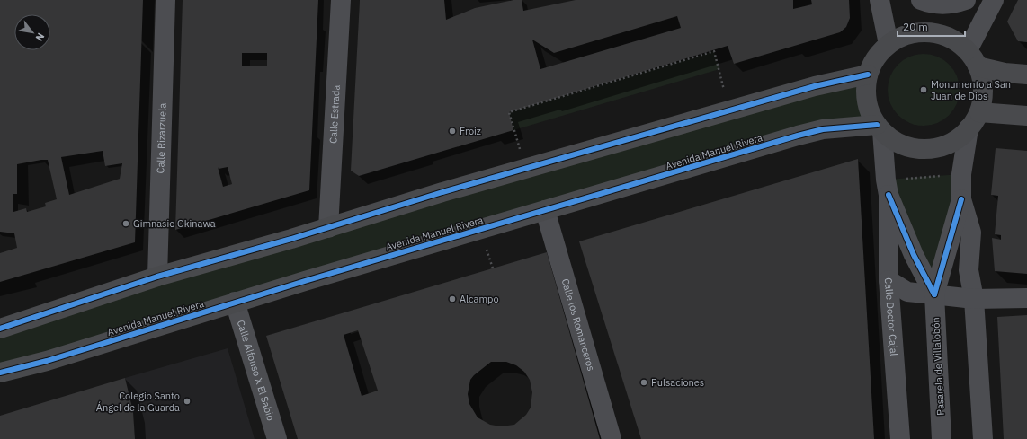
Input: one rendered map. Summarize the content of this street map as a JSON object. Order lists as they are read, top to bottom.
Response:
{
  "streets": {
    "main road": ["Avenida Manuel Rivera"],
    "street": [
      "Calle Estrada",
      "Calle Rizarzuela",
      "Calle Doctor Cajal",
      "Calle los Romanceros",
      "Pasarela de Villalobón",
      "Calle Alfonso X El Sabio"
    ]
  },
  "crossings": [
    ["Avenida Manuel Rivera", "Calle Doctor Cajal"],
    ["Avenida Manuel Rivera", "Calle los Romanceros"],
    ["Avenida Manuel Rivera", "Calle Alfonso X El Sabio"],
    ["Calle Doctor Cajal", "Pasarela de Villalobón"]
  ],
  "places": [
    "Monumento a San Juan de Dios",
    "Froiz",
    "Gimnasio Okinawa",
    "Alcampo",
    "Pulsaciones",
    "Colegio Santo Ángel de la Guarda"
  ],
  "scale_bar": "20 m",
  "north": "bottom right"
}
